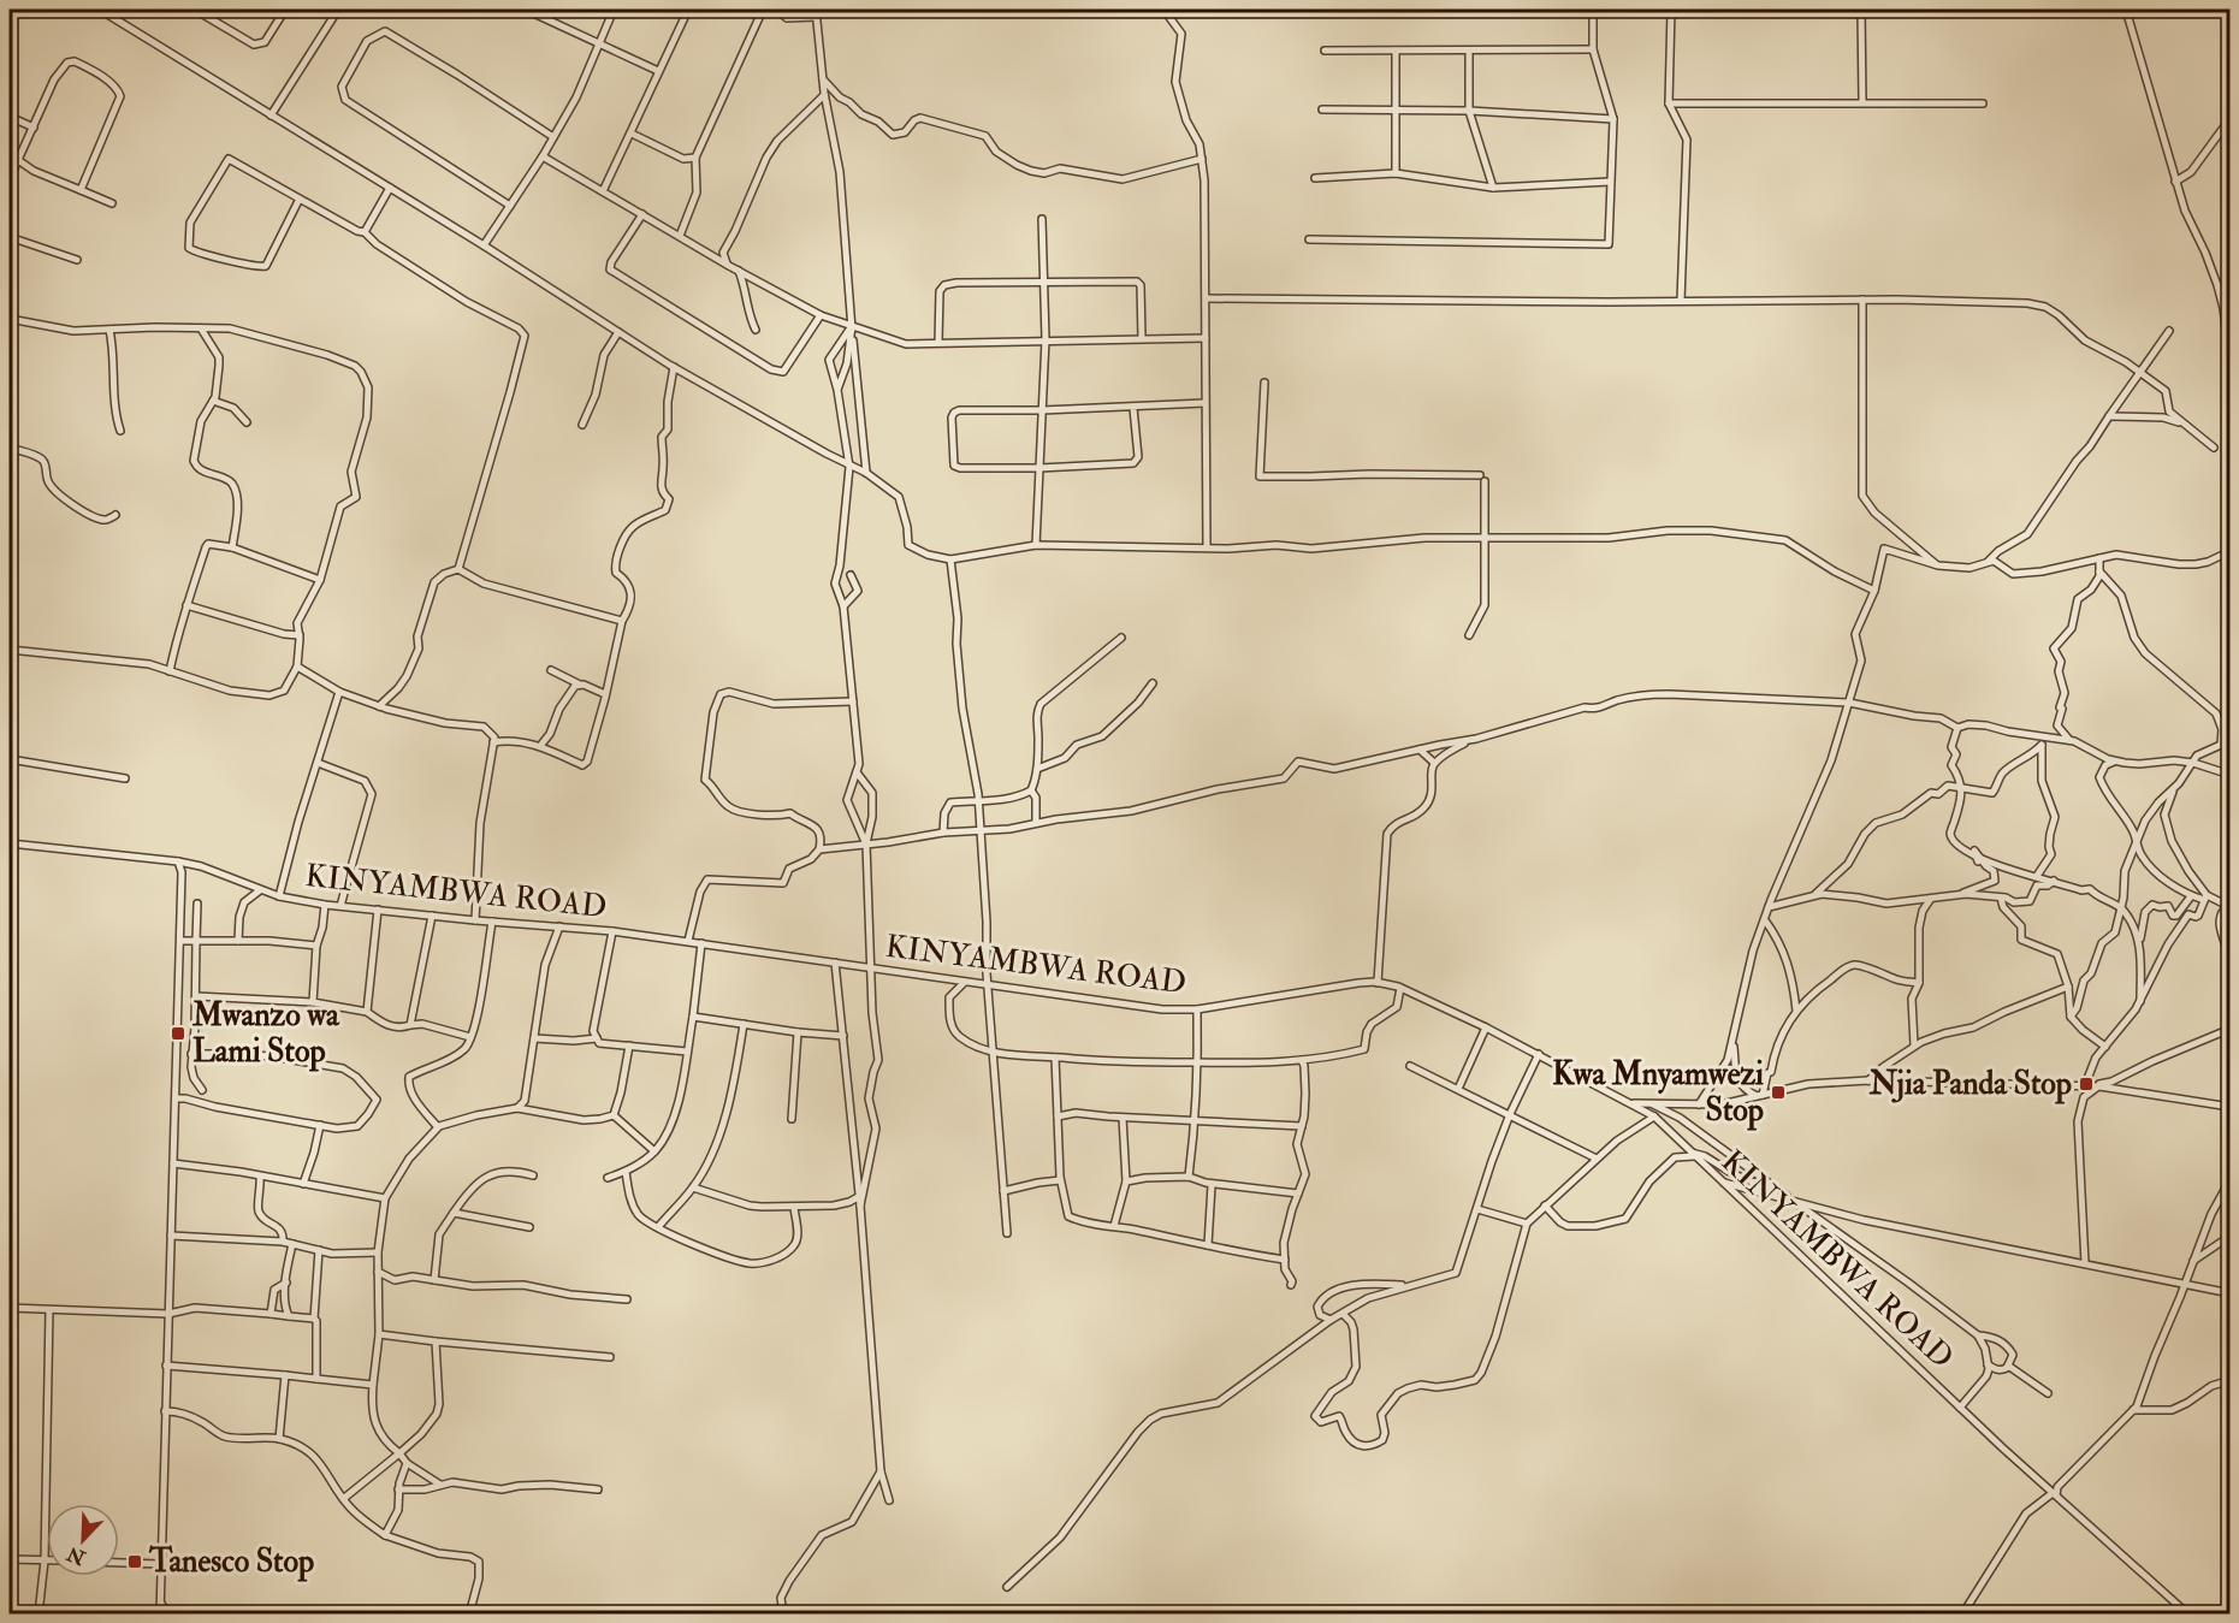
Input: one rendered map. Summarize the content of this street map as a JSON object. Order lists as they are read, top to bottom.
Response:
{
  "streets": {
    "street": ["KINYAMBWA ROAD"]
  },
  "places": {
    "transit": [
      "Mwanzo wa Lami Stop",
      "Njia Panda Stop",
      "Kwa Mnyamwezi Stop",
      "Tanesco Stop"
    ]
  },
  "north": "bottom left"
}
